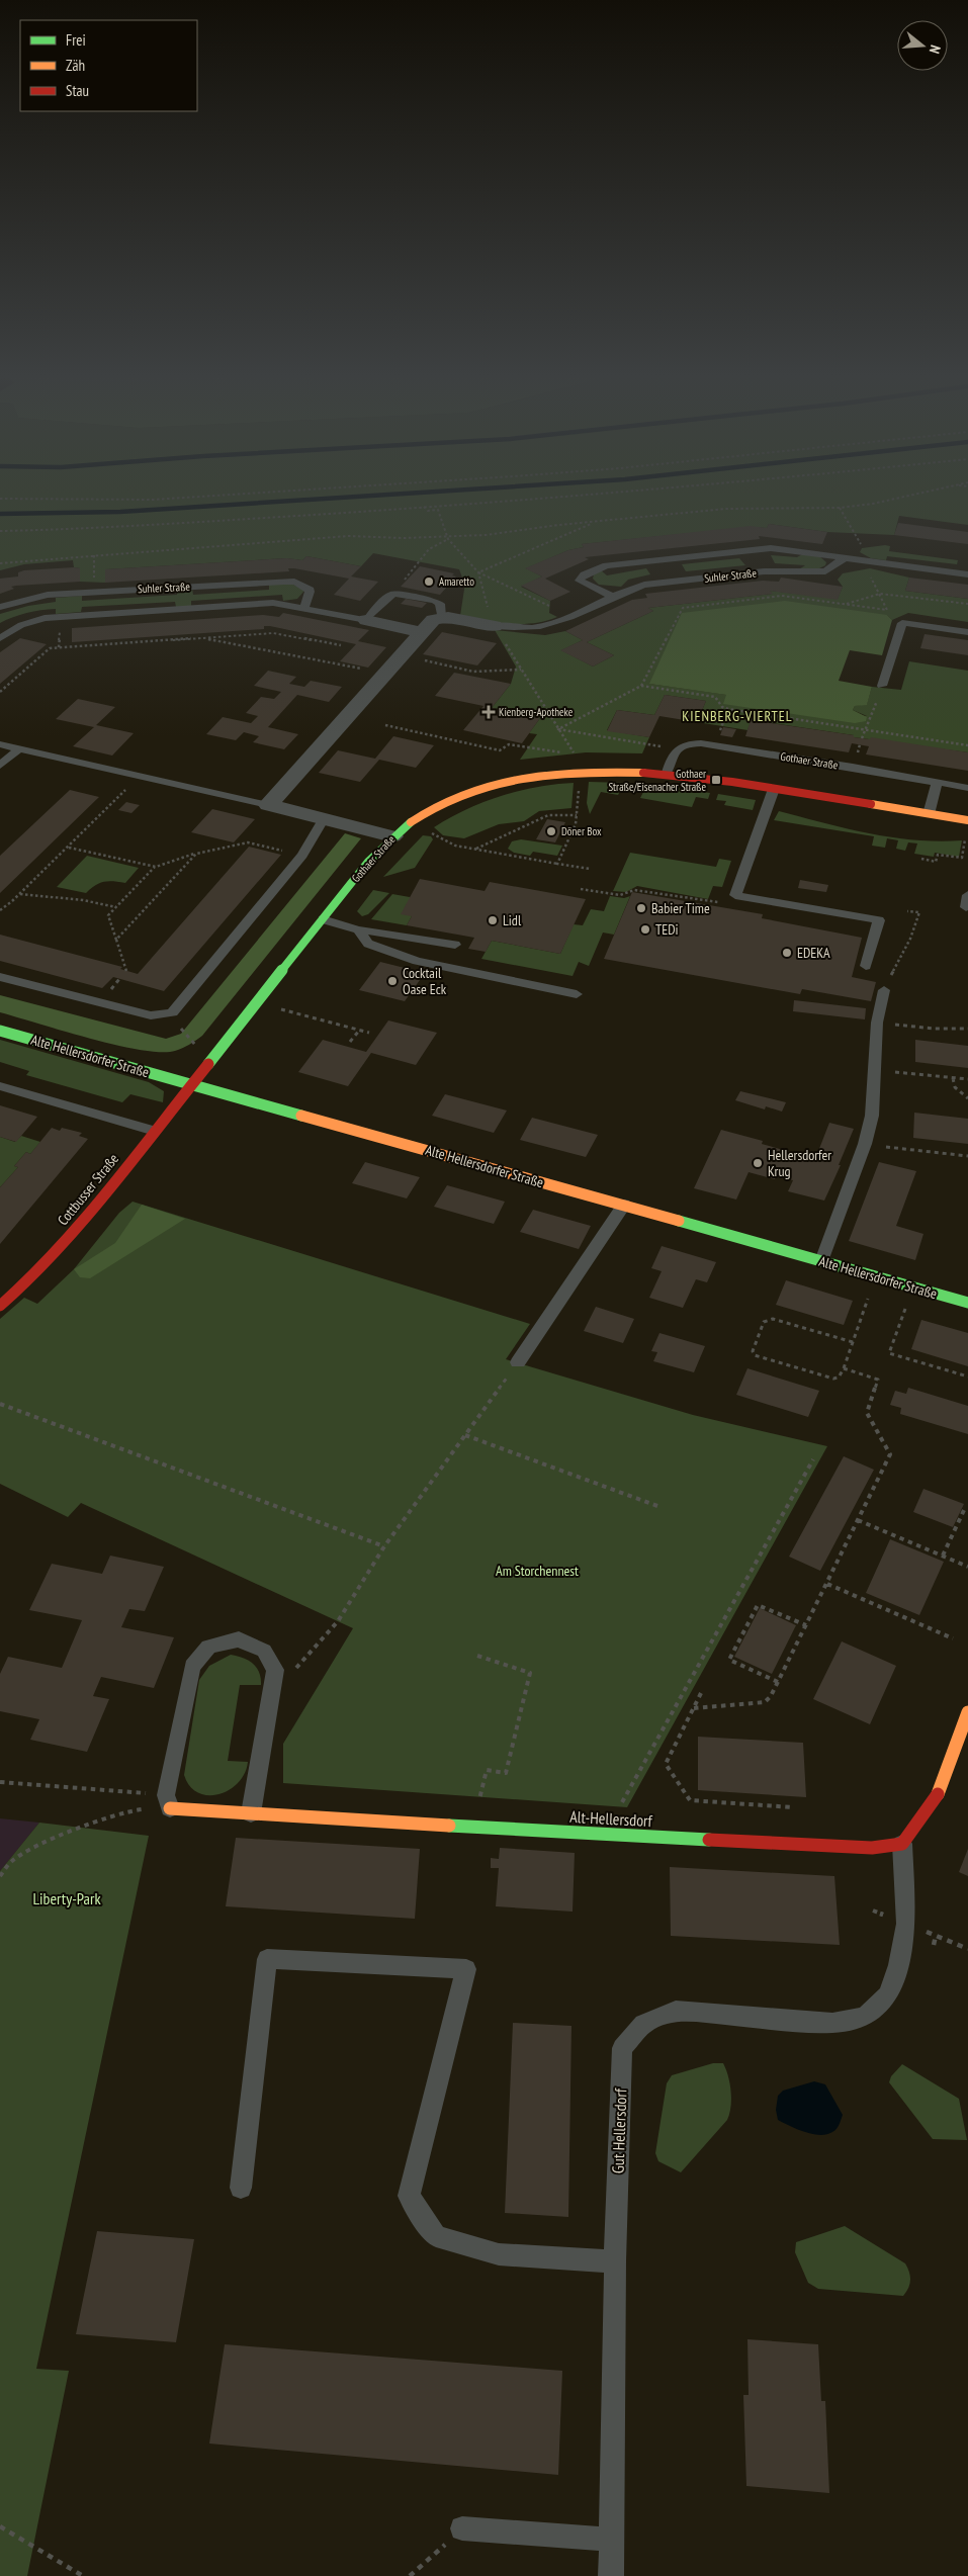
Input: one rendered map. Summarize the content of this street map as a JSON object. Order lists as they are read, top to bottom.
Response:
{
  "streets": {
    "street": [
      "Suhler Straße",
      "Gothaer Straße",
      "Alte Hellersdorfer Straße",
      "Cottbusser Straße",
      "Alt-Hellersdorf"
    ],
    "lane": ["Gut Hellersdorf"]
  },
  "crossings": [
    ["Gothaer Straße", "Alte Hellersdorfer Straße"],
    ["Gothaer Straße", "Cottbusser Straße"],
    ["Alte Hellersdorfer Straße", "Cottbusser Straße"],
    ["Alt-Hellersdorf", "Gut Hellersdorf"]
  ],
  "districts": ["KIENBERG-VIERTEL"],
  "parks": ["Am Storchennest", "Liberty-Park"],
  "places": {
    "other": [
      "Amaretto",
      "Döner Box",
      "Babier Time",
      "Lidl",
      "TEDi",
      "EDEKA",
      "Cocktail Oase Eck",
      "Hellersdorfer Krug"
    ],
    "health": ["Kienberg-Apotheke"],
    "transit": ["Gothaer Straße/Eisenacher Straße"]
  },
  "legend": ["Frei", "Zäh", "Stau"],
  "north": "right"
}
